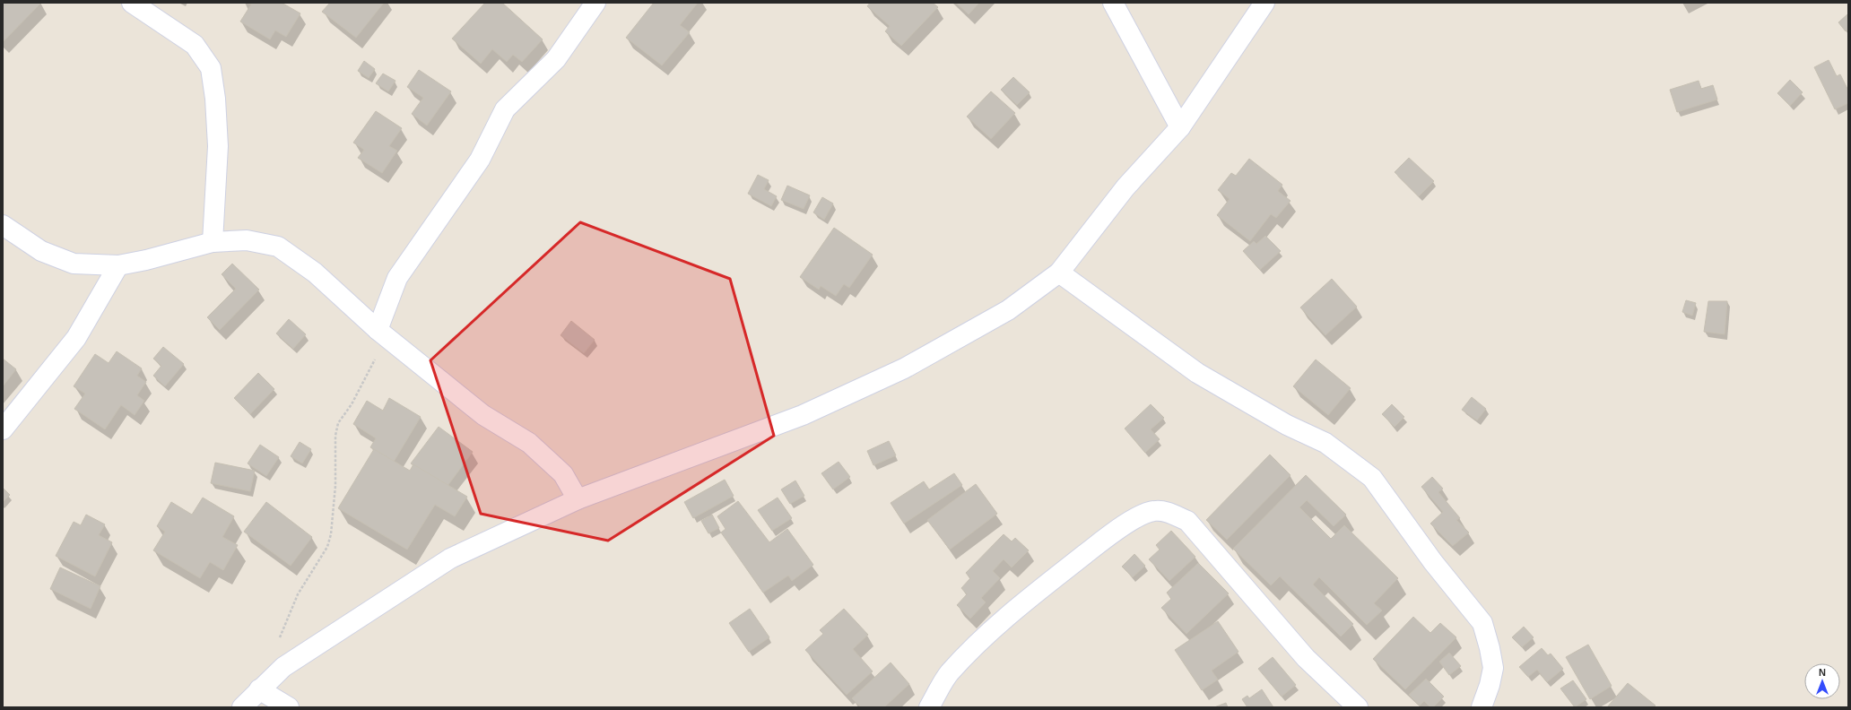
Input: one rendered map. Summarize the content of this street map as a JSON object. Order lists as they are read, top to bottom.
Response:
{
  "north": "top"
}
